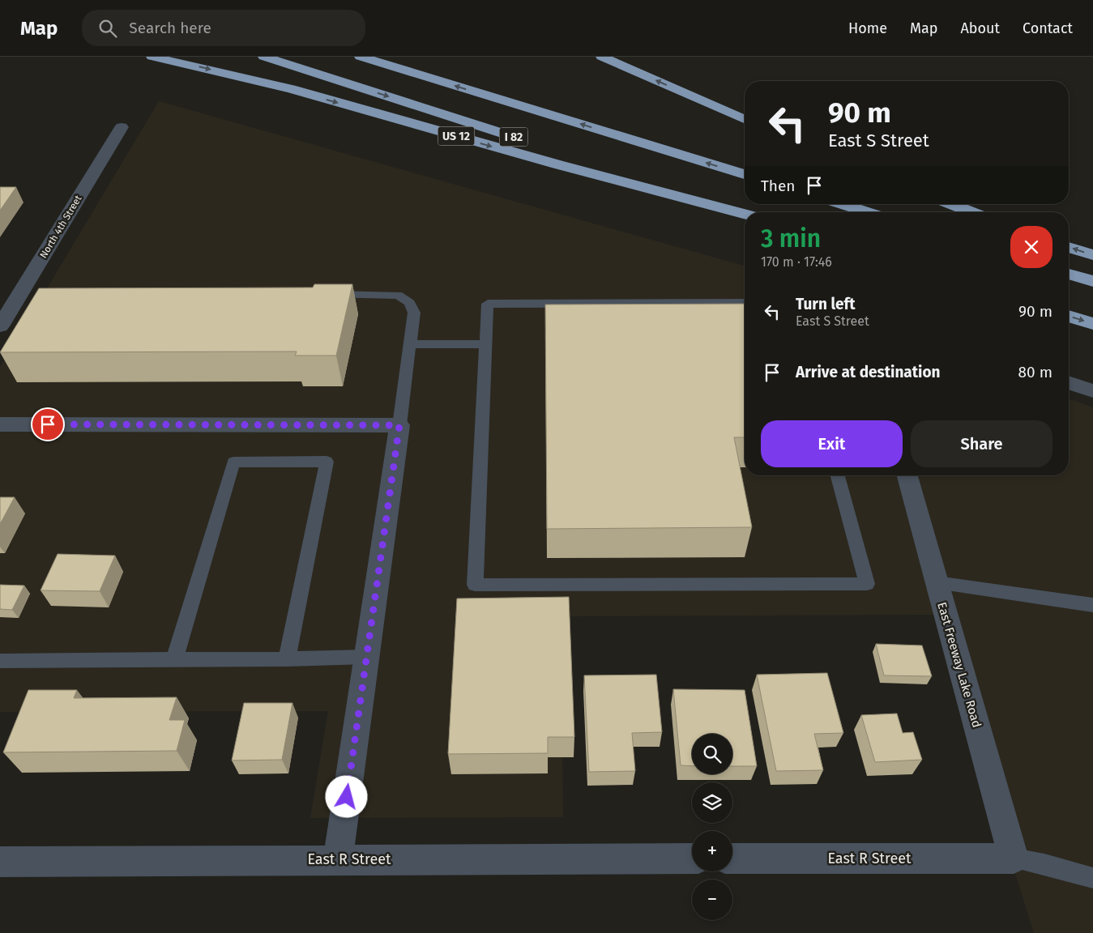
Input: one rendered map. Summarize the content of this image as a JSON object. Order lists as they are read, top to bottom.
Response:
{
  "streets": {
    "highway": ["US 12", "I 82"],
    "street": ["North 4th Street", "East Freeway Lake Road", "East R Street"]
  },
  "crossings": [
    ["East Freeway Lake Road", "East R Street"]
  ],
  "page": {
    "header": "Map",
    "search": "Search here",
    "nav": [
      "Home",
      "Map",
      "About",
      "Contact"
    ],
    "turn": ["90 m", "East S Street"],
    "then": "Then",
    "heading": ["3 min", "170 m · 17:46"],
    "list": [
      {
        "name": "Turn left",
        "note": "East S Street",
        "value": "90 m"
      },
      {
        "name": "Arrive at destination",
        "value": "80 m"
      }
    ],
    "buttons": ["Exit", "Share"],
    "map_buttons": ["+", "−"]
  }
}
